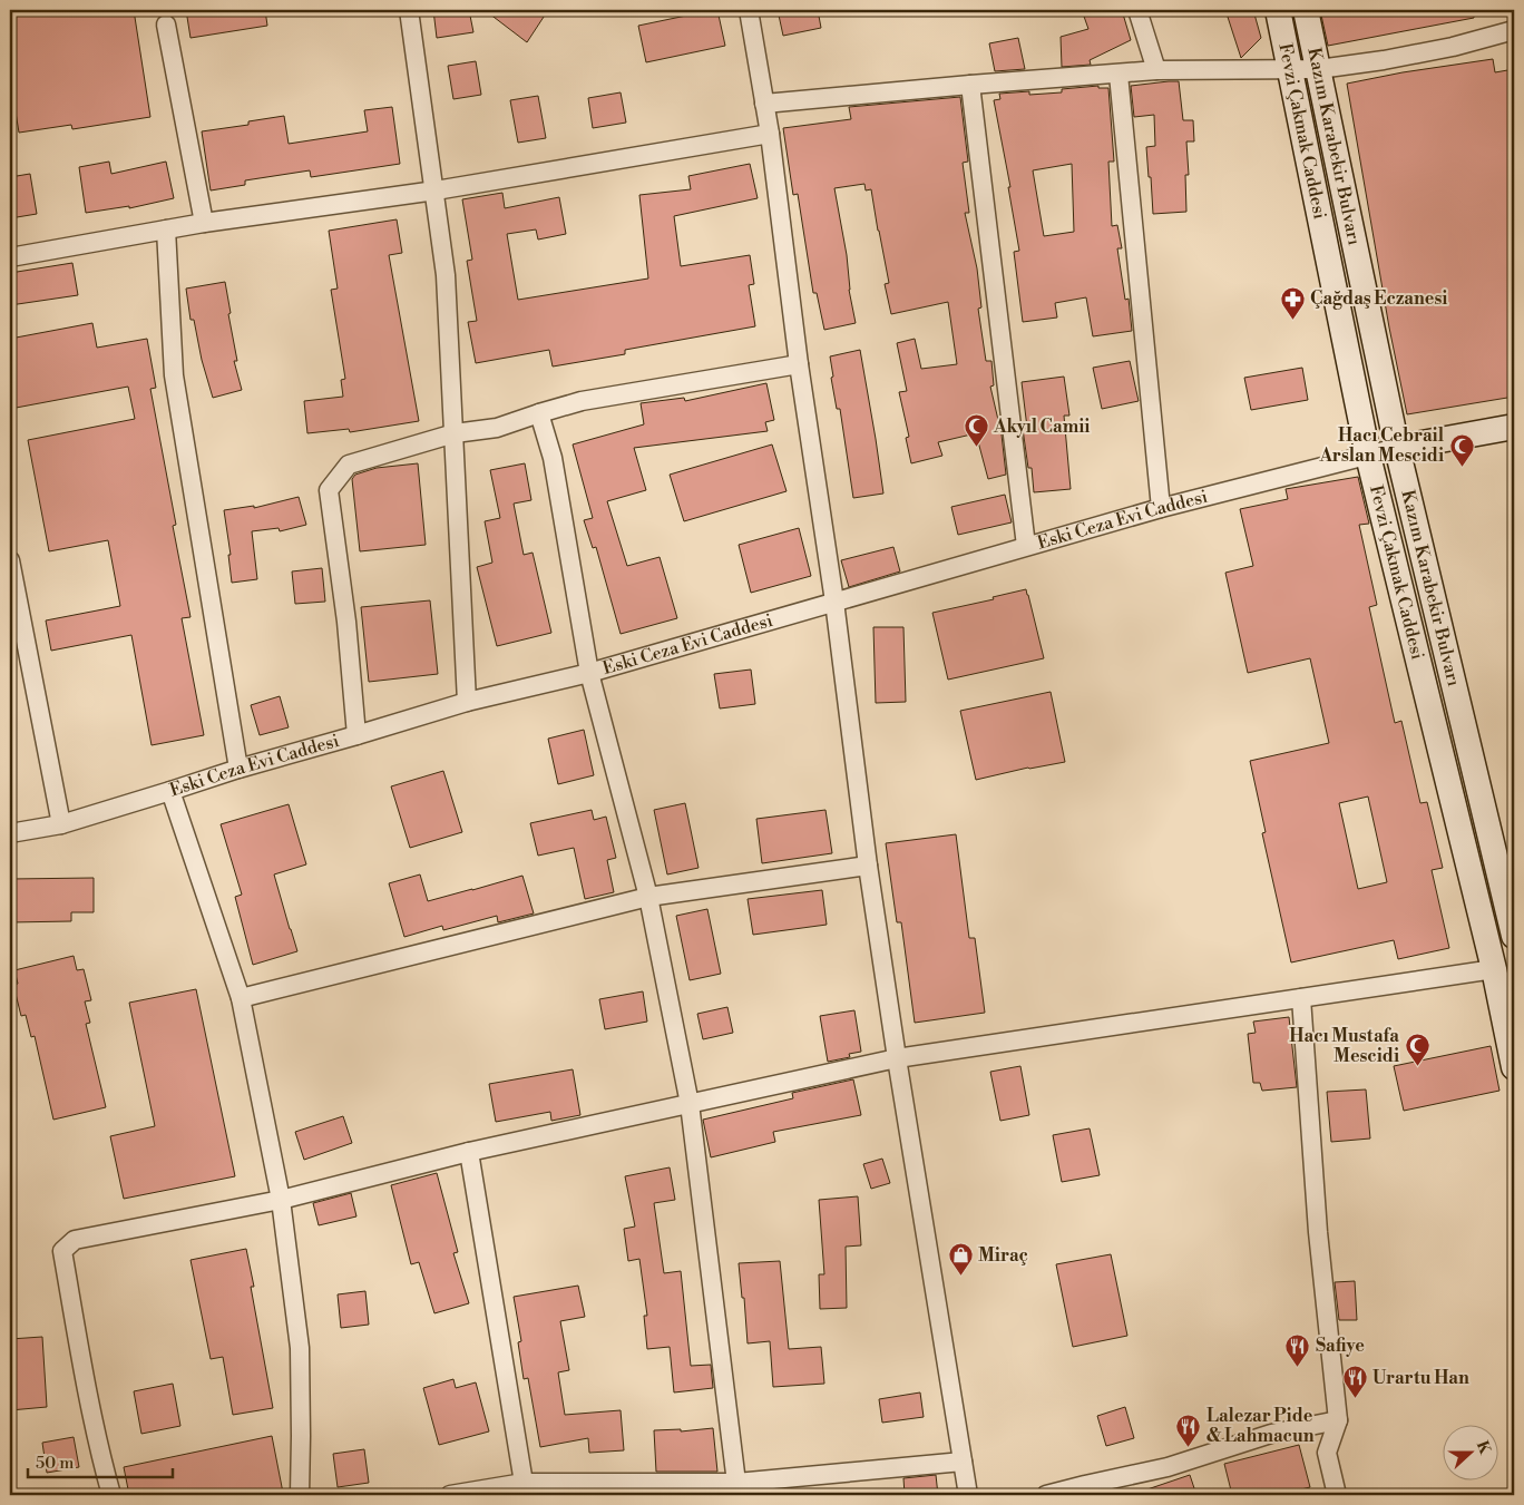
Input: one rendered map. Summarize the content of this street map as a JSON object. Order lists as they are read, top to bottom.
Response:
{
  "streets": {
    "main road": ["Fevzi Çakmak Caddesi", "Kazım Karabekir Bulvarı"],
    "street": ["Eski Ceza Evi Caddesi"]
  },
  "crossings": [
    ["Fevzi Çakmak Caddesi", "Eski Ceza Evi Caddesi"],
    ["Kazım Karabekir Bulvarı", "Eski Ceza Evi Caddesi"]
  ],
  "places": {
    "pharmacy": ["Çağdaş Eczanesi"],
    "mosque": ["Akyıl Camii", "Hacı Cebrail Arslan Mescidi", "Hacı Mustafa Mescidi"],
    "shop": ["Miraç"],
    "restaurant": ["Safiye", "Urartu Han", "Lalezar Pide & Lahmacun"]
  },
  "scale_bar": "50 m",
  "north": "right"
}
